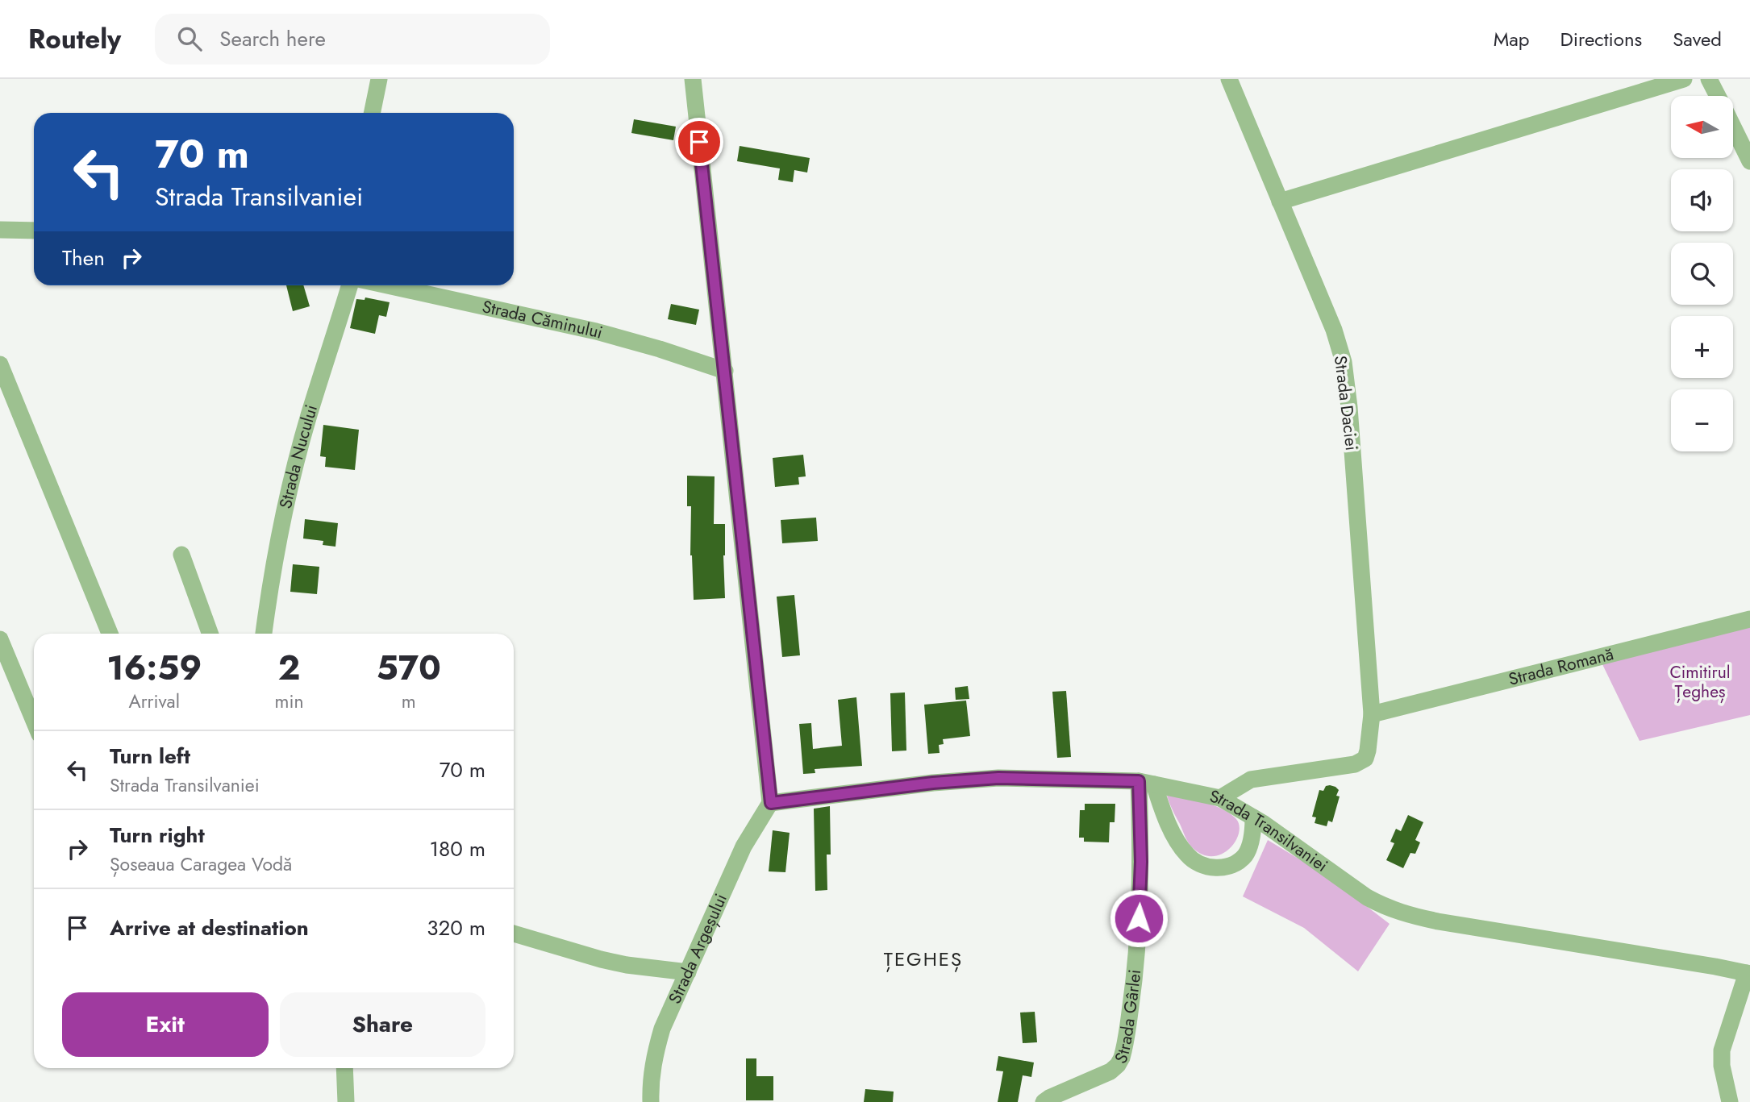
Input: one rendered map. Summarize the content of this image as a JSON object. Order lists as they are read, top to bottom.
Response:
{
  "streets": {
    "street": [
      "Strada Căminului",
      "Strada Daciei",
      "Strada Nucului",
      "Strada Romană",
      "Strada Transilvaniei",
      "Strada Argeșului",
      "Strada Gârlei"
    ]
  },
  "crossings": [
    ["Strada Daciei", "Strada Romană"],
    ["Strada Daciei", "Strada Transilvaniei"],
    ["Strada Transilvaniei", "Strada Argeșului"],
    ["Strada Transilvaniei", "Strada Gârlei"]
  ],
  "districts": ["ȚEGHEȘ"],
  "parks": ["Cimitirul Țegheș"],
  "north": "left",
  "page": {
    "header": "Routely",
    "search": "Search here",
    "nav": ["Map", "Directions", "Saved"],
    "map_buttons": ["+", "−"],
    "turn": ["70 m", "Strada Transilvaniei"],
    "then": "Then",
    "eta": [
      "16:59",
      "Arrival",
      "2",
      "min",
      "570",
      "m"
    ],
    "list": [
      {
        "name": "Turn left",
        "note": "Strada Transilvaniei",
        "value": "70 m"
      },
      {
        "name": "Turn right",
        "note": "Șoseaua Caragea Vodă",
        "value": "180 m"
      },
      {
        "name": "Arrive at destination",
        "value": "320 m"
      }
    ],
    "buttons": ["Exit", "Share"]
  }
}
